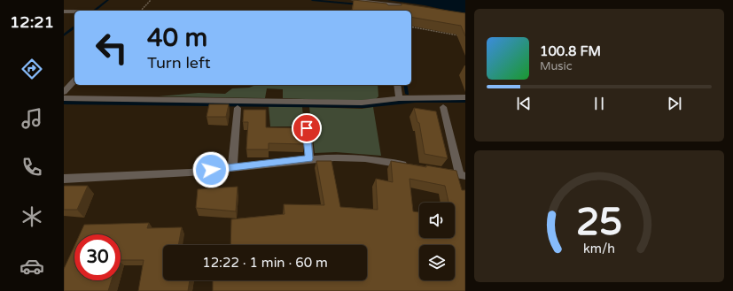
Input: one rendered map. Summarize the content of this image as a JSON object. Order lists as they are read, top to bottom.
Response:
{
  "page": {
    "tabs": "12:21",
    "turn": ["40 m", "Turn left"],
    "song": ["100.8 FM", "Music"],
    "limit": "30",
    "trip": "12:22 · 1 min · 60 m",
    "gauge": ["25", "km/h"]
  }
}
